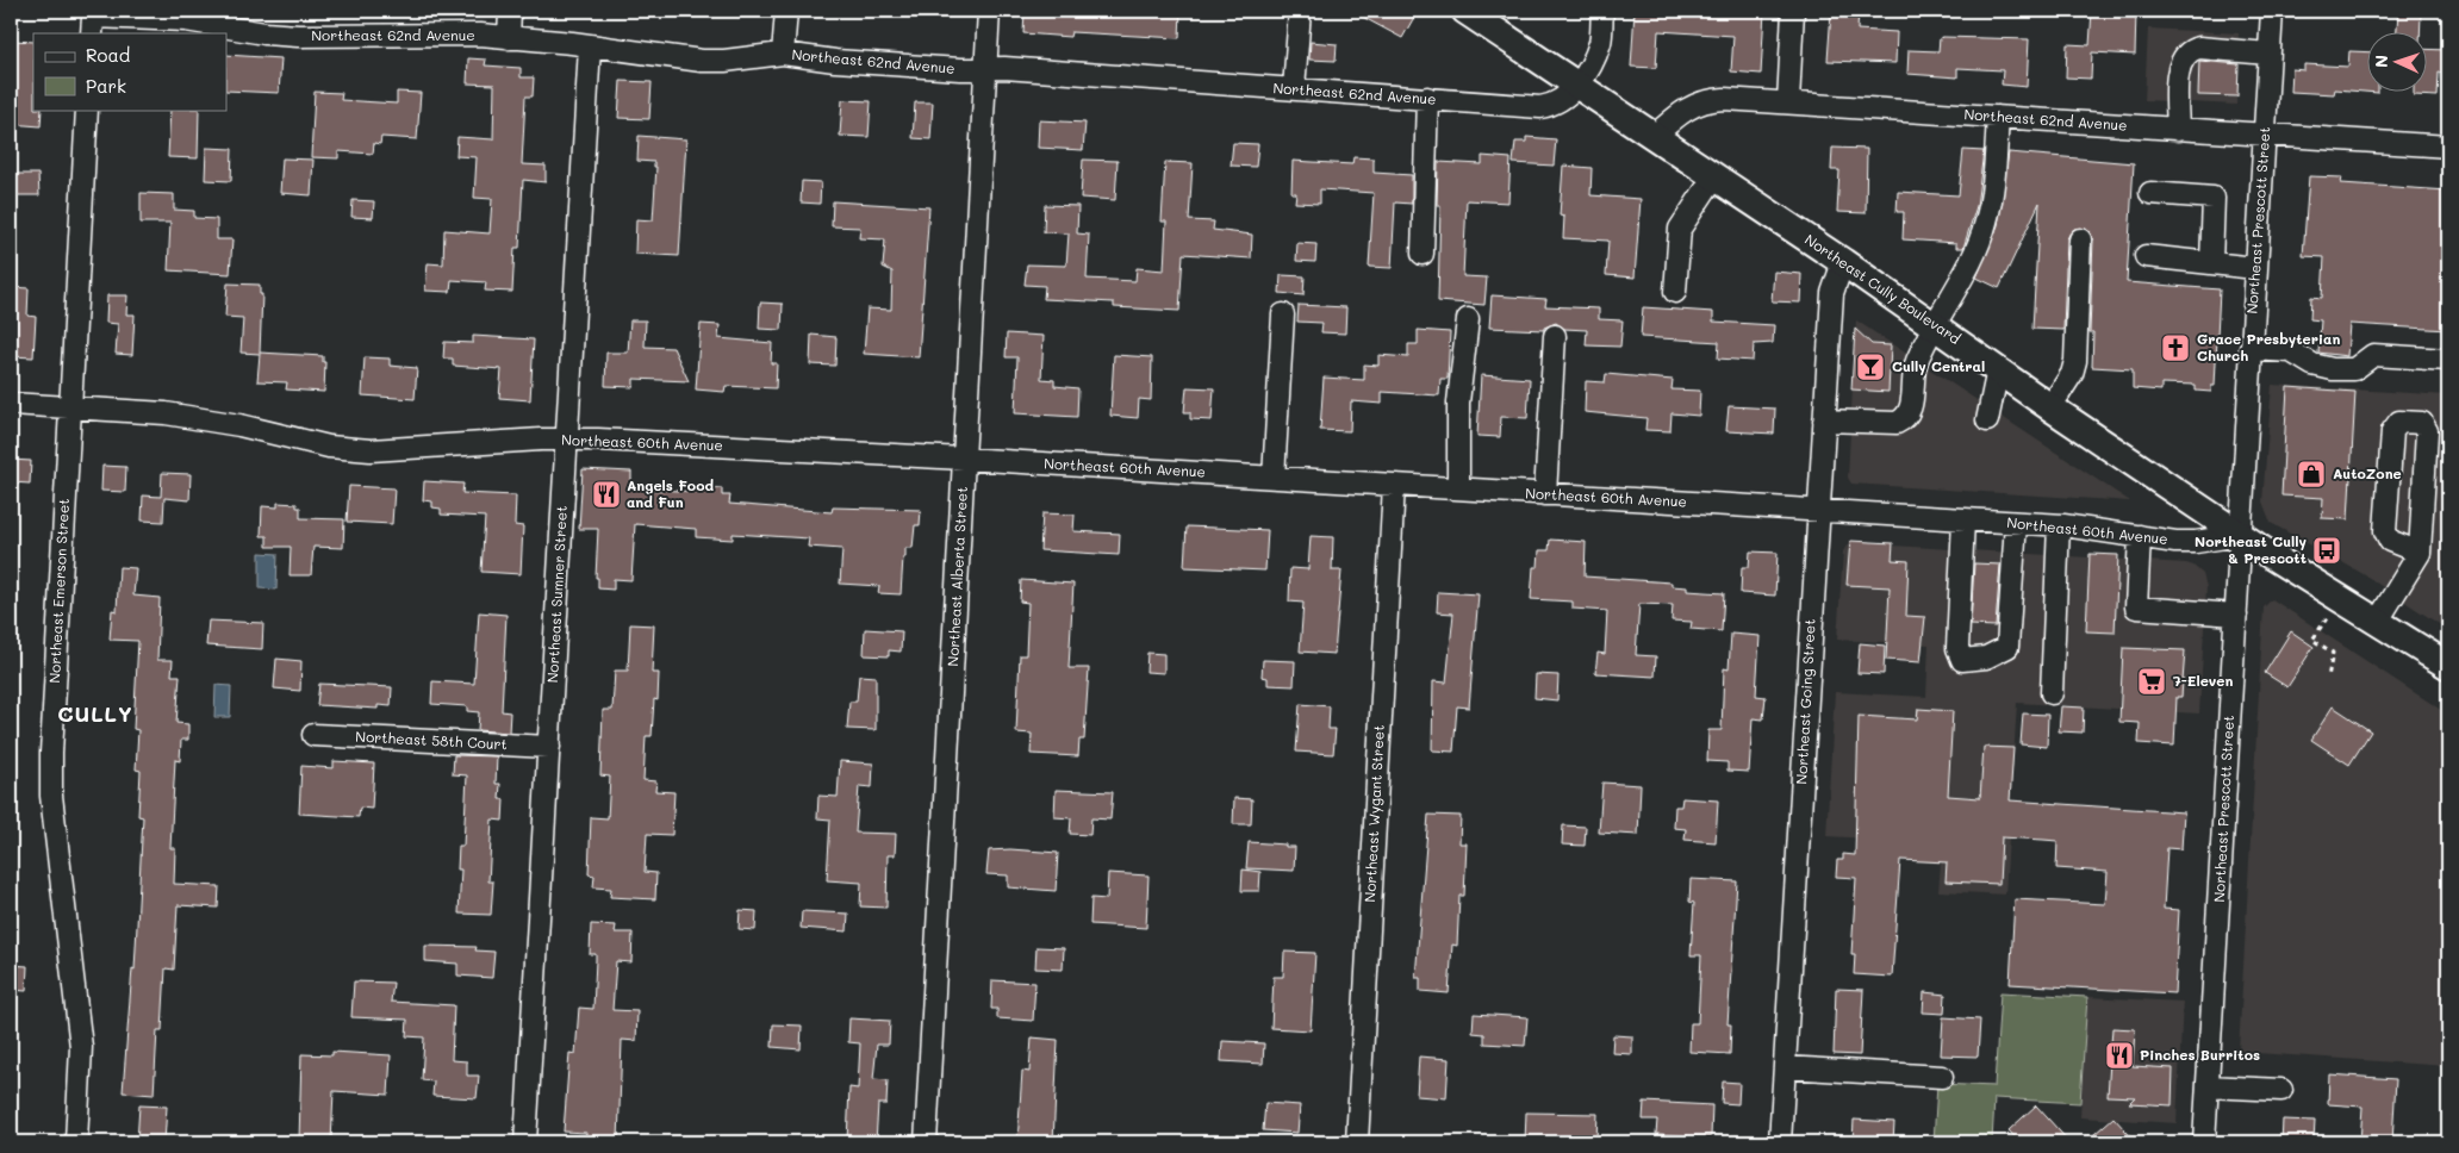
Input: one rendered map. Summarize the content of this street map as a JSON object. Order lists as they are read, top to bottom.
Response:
{
  "streets": {
    "main road": ["Northeast Cully Boulevard"],
    "street": [
      "Northeast 62nd Avenue",
      "Northeast Prescott Street",
      "Northeast 60th Avenue",
      "Northeast Alberta Street",
      "Northeast Emerson Street",
      "Northeast Sumner Street",
      "Northeast Going Street",
      "Northeast 58th Court",
      "Northeast Wygant Street"
    ]
  },
  "crossings": [
    ["Northeast 62nd Avenue", "Northeast Prescott Street"],
    ["Northeast 62nd Avenue", "Northeast Cully Boulevard"],
    ["Northeast 62nd Avenue", "Northeast Alberta Street"],
    ["Northeast 62nd Avenue", "Northeast Sumner Street"],
    ["Northeast Prescott Street", "Northeast Cully Boulevard"],
    ["Northeast Prescott Street", "Northeast 60th Avenue"],
    ["Northeast Cully Boulevard", "Northeast 60th Avenue"],
    ["Northeast Cully Boulevard", "Northeast Going Street"],
    ["Northeast 60th Avenue", "Northeast Alberta Street"],
    ["Northeast 60th Avenue", "Northeast Emerson Street"],
    ["Northeast 60th Avenue", "Northeast Sumner Street"],
    ["Northeast 60th Avenue", "Northeast Going Street"],
    ["Northeast 60th Avenue", "Northeast Wygant Street"],
    ["Northeast Sumner Street", "Northeast 58th Court"]
  ],
  "districts": ["CULLY"],
  "places": {
    "church": ["Grace Presbyterian Church"],
    "bar": ["Cully Central"],
    "shop": ["AutoZone"],
    "restaurant": ["Angels Food and Fun", "Pinches Burritos"],
    "bus stop": ["Northeast Cully & Prescott"],
    "supermarket": ["7-Eleven"]
  },
  "legend": ["Road", "Park"],
  "north": "left"
}
